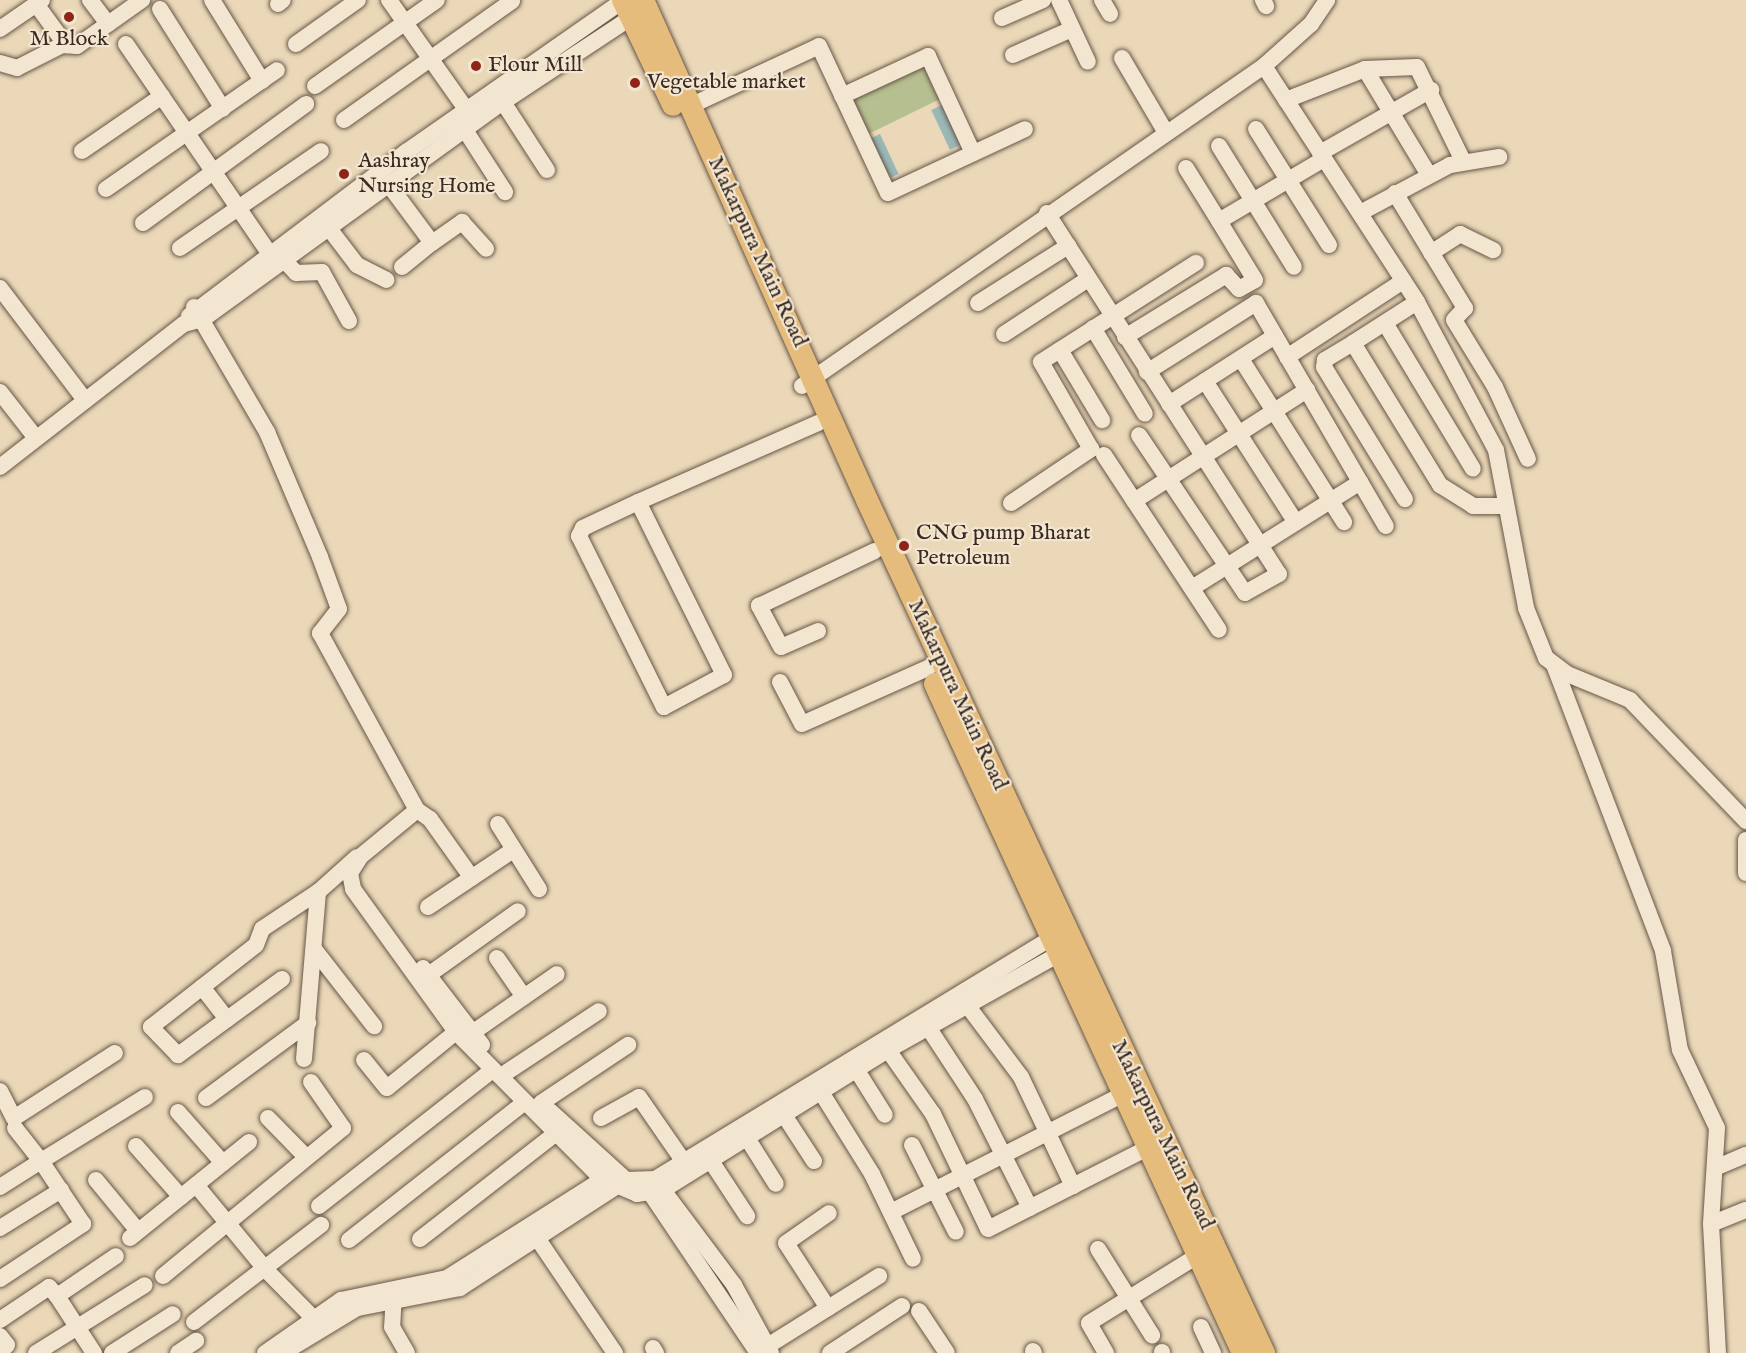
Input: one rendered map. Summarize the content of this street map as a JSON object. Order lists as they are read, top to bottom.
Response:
{
  "streets": {
    "highway": ["Makarpura Main Road"]
  },
  "places": [
    "M Block",
    "Flour Mill",
    "Vegetable market",
    "Aashray Nursing Home",
    "CNG pump Bharat Petroleum"
  ]
}
